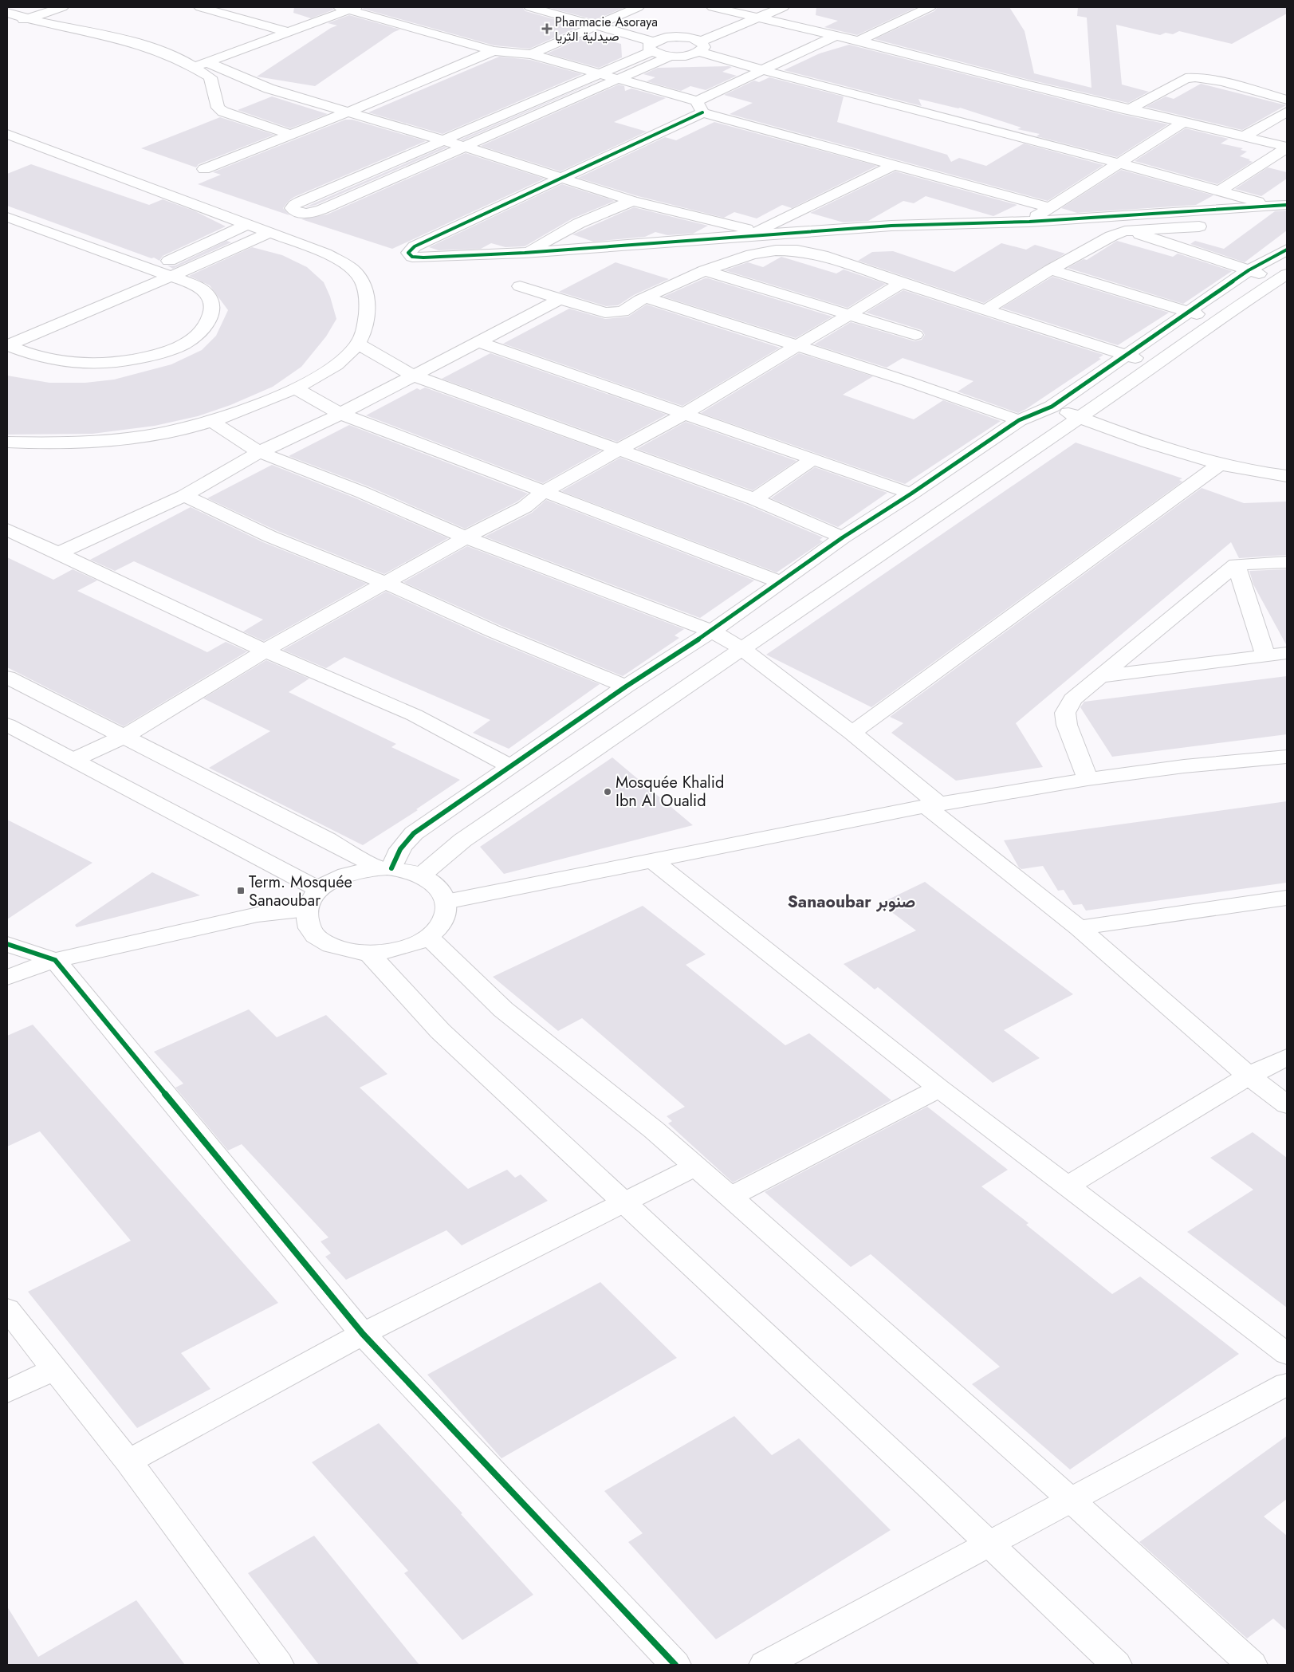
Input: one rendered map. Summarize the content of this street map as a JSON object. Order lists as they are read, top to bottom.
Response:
{
  "districts": ["Sanaoubar صنوبر"],
  "places": {
    "health": ["Pharmacie Asoraya صيدلية الثريا"],
    "other": ["Mosquée Khalid Ibn Al Oualid"],
    "transit": ["Term. Mosquée Sanaoubar"]
  }
}
